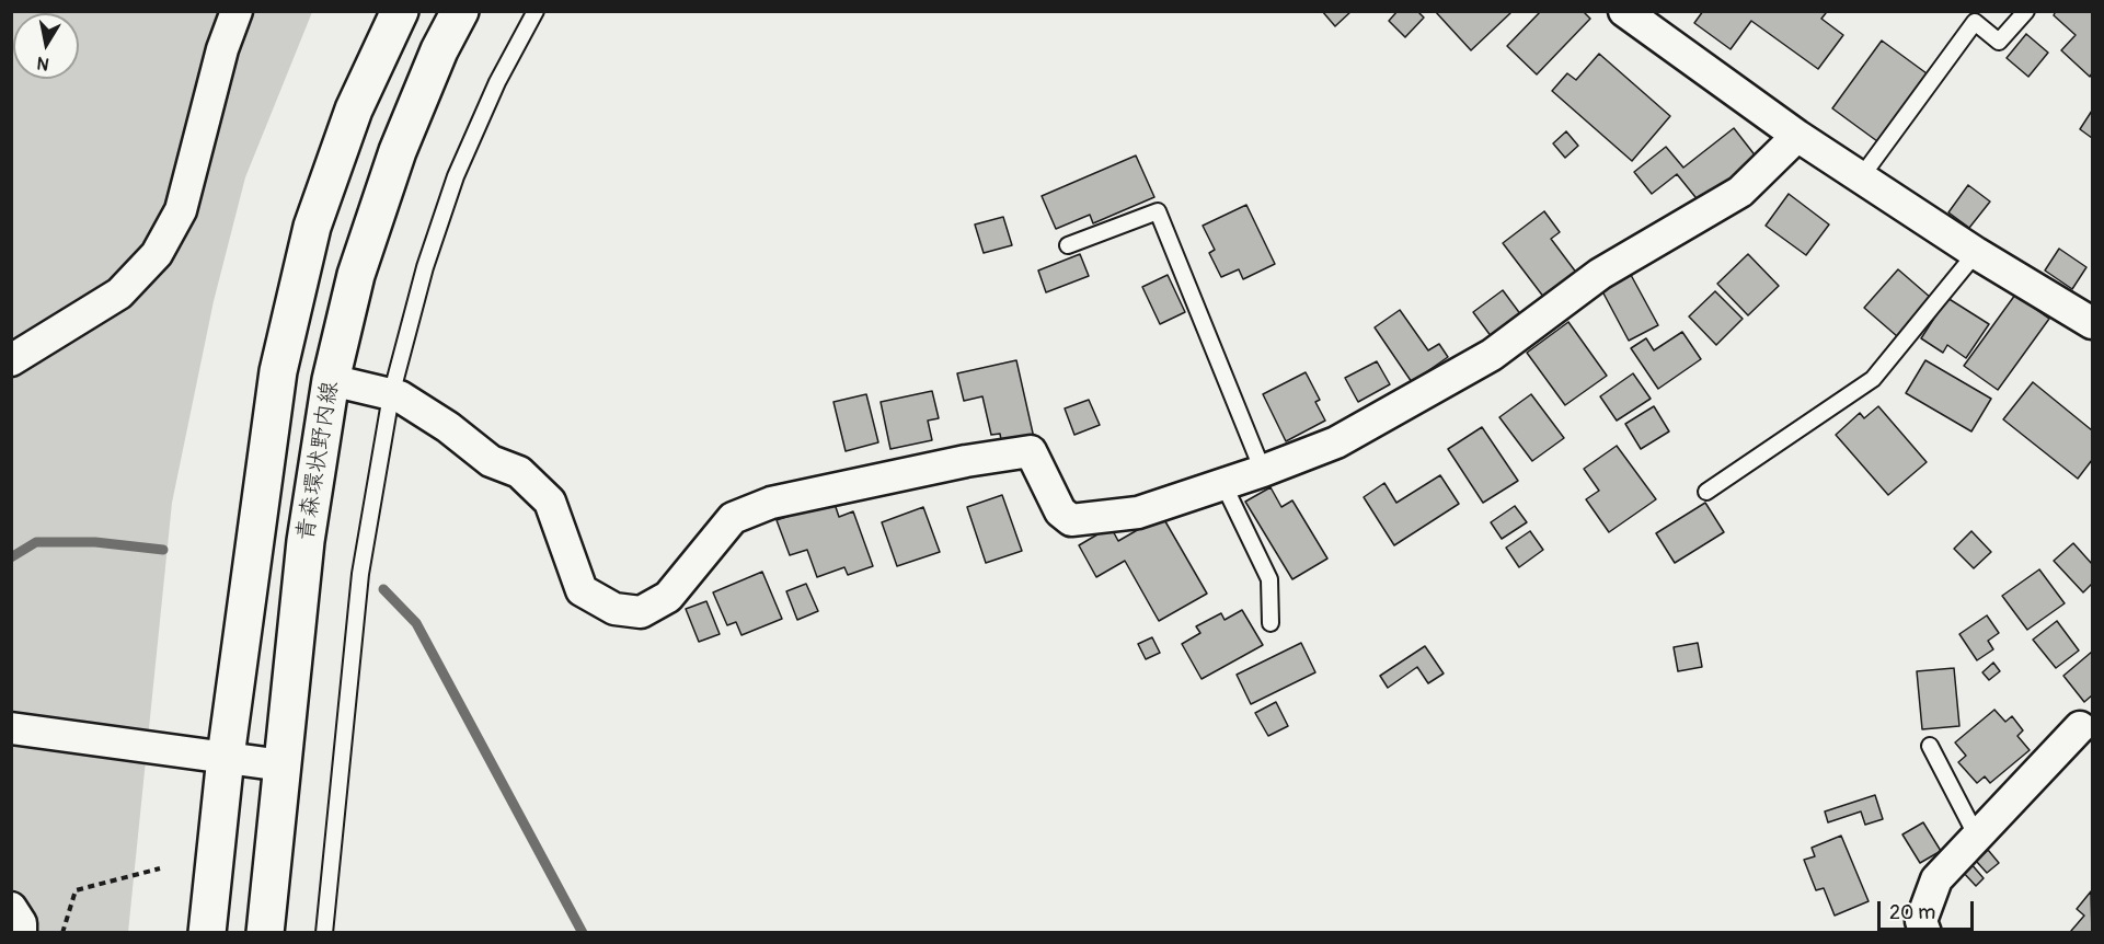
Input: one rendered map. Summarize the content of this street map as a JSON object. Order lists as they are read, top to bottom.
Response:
{
  "streets": {
    "main road": ["青森環状野内線"]
  },
  "scale_bar": "20 m",
  "north": "bottom"
}
